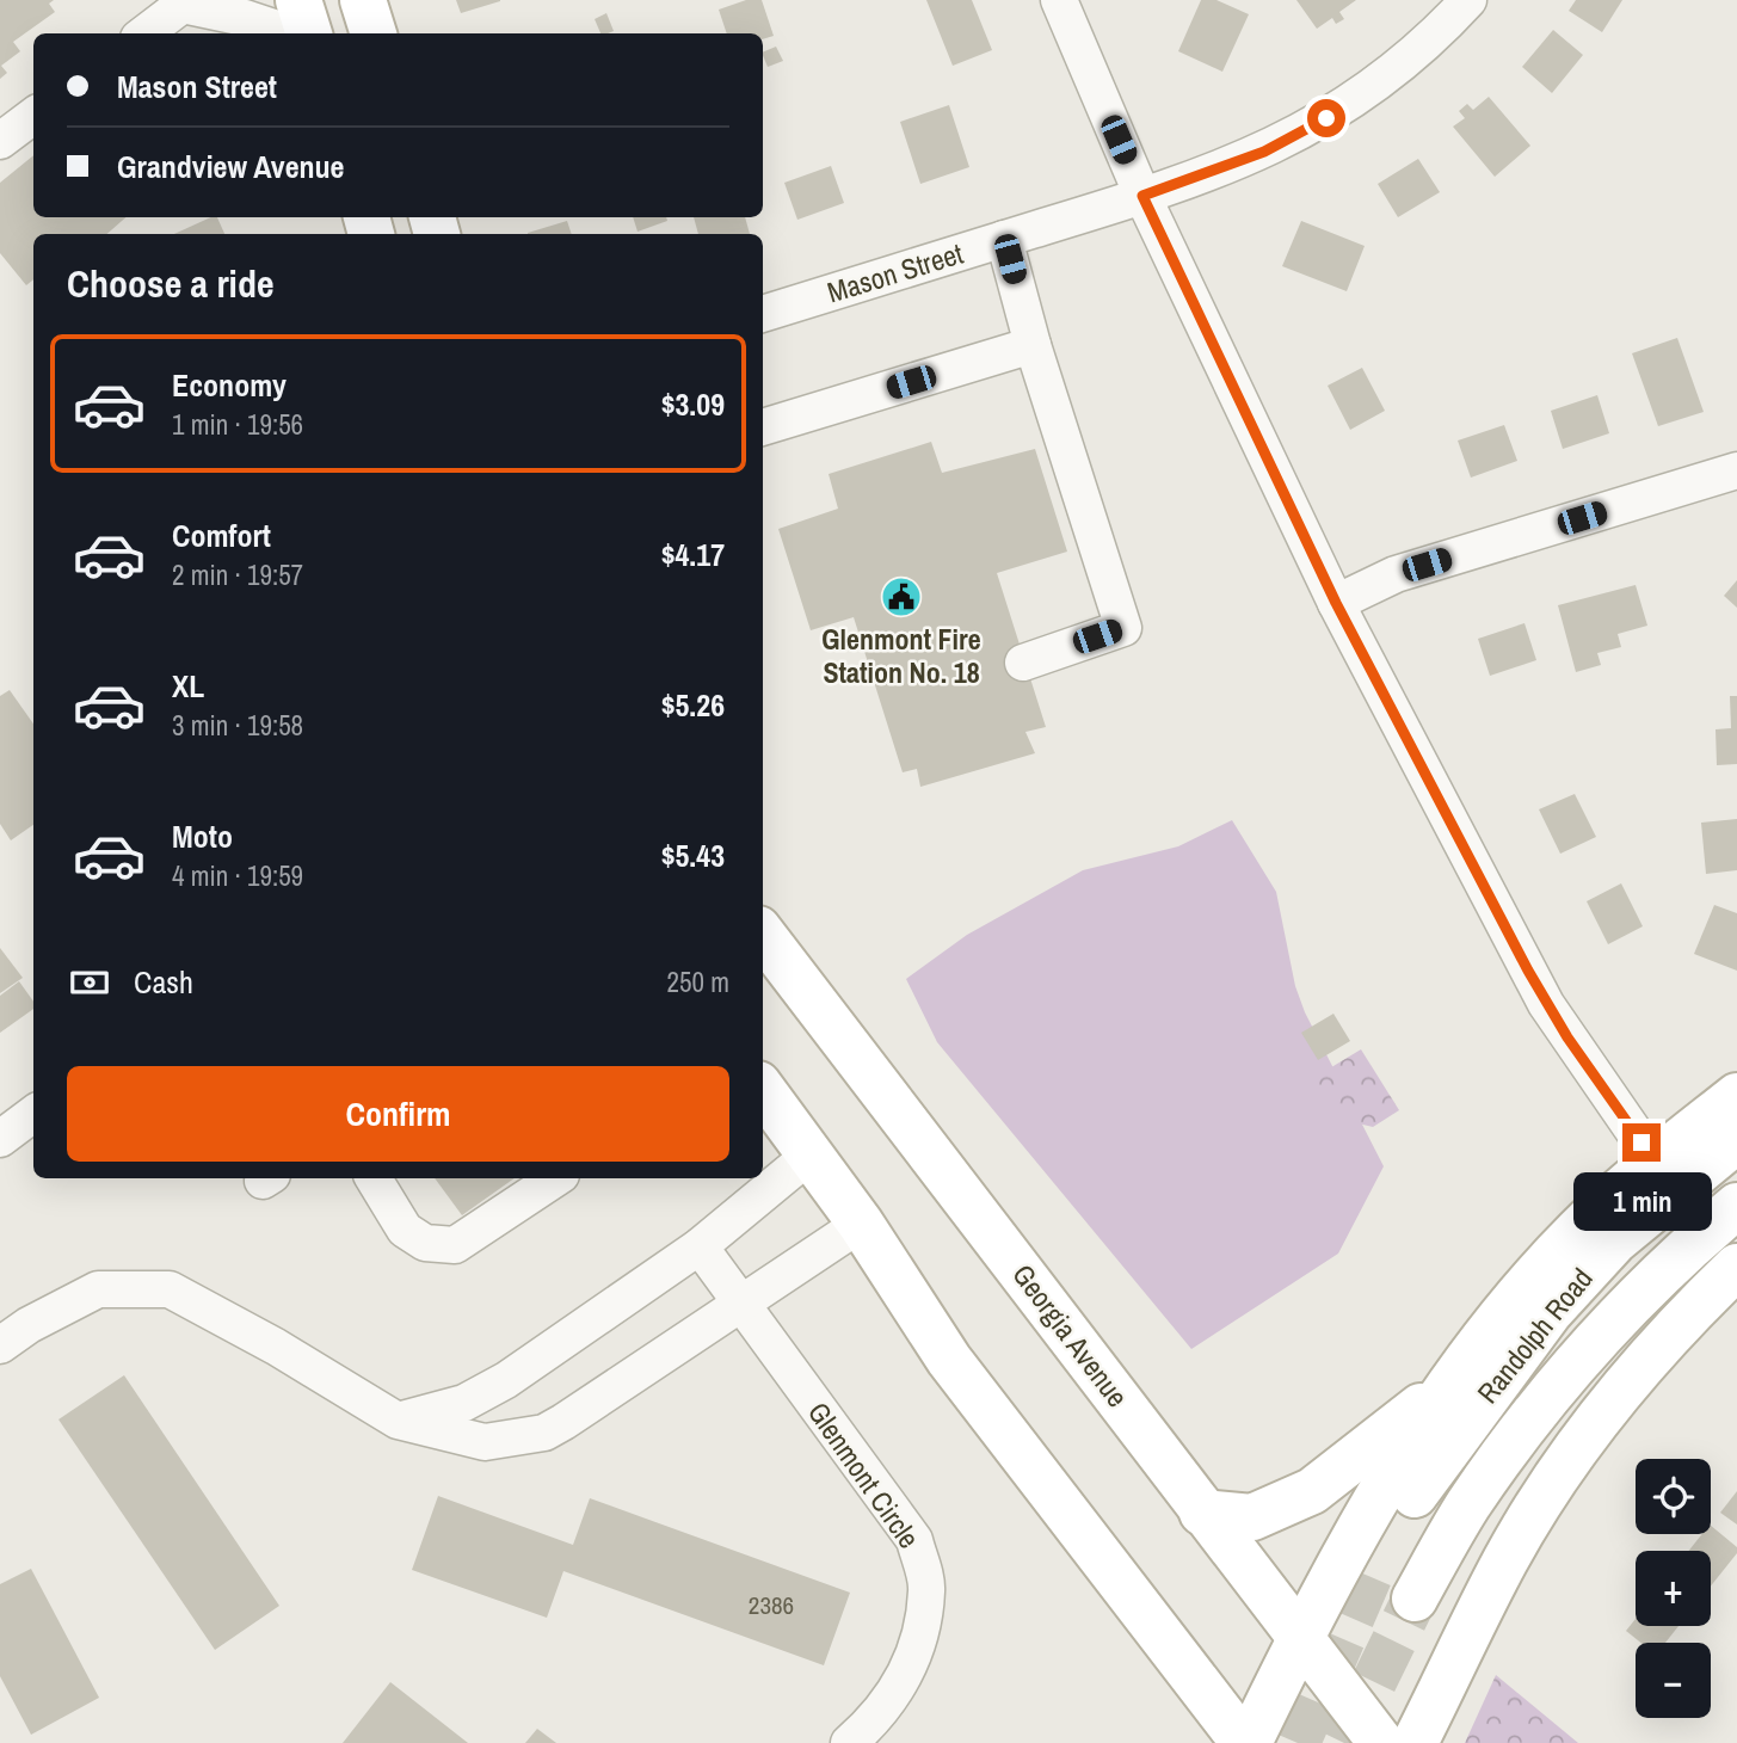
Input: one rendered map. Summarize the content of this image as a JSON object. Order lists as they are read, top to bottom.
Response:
{
  "streets": {
    "main road": ["Georgia Avenue", "Randolph Road"],
    "street": ["Mason Street", "Glenmont Circle"]
  },
  "places": {
    "public building": ["Glenmont Fire Station No. 18"]
  },
  "house_numbers": ["2386"],
  "page": {
    "banner": ["Mason Street", "Grandview Avenue"],
    "heading": "Choose a ride",
    "list": [
      {
        "name": "Economy",
        "note": "1 min · 19:56",
        "value": "$3.09"
      },
      {
        "name": "Comfort",
        "note": "2 min · 19:57",
        "value": "$4.17"
      },
      {
        "name": "XL",
        "note": "3 min · 19:58",
        "value": "$5.26"
      },
      {
        "name": "Moto",
        "note": "4 min · 19:59",
        "value": "$5.43"
      }
    ],
    "pay": ["Cash", "250 m"],
    "buttons": "Confirm",
    "bubble": "1 min",
    "map_buttons": ["+", "−"]
  }
}
